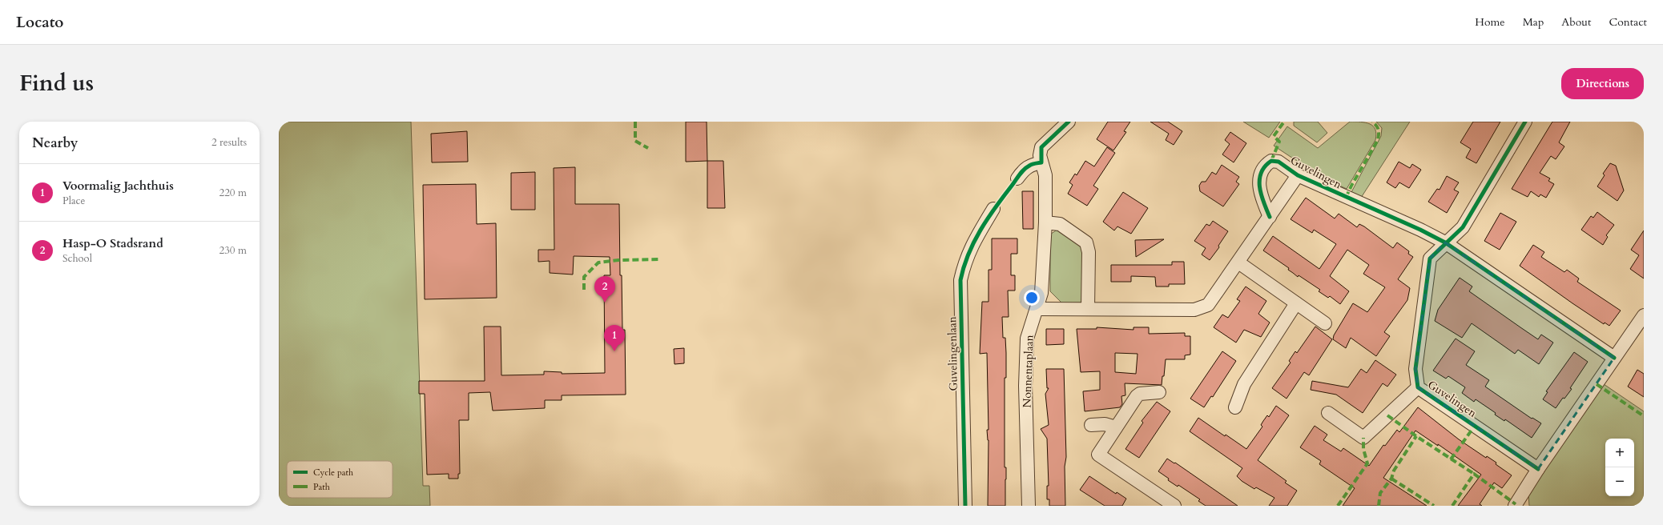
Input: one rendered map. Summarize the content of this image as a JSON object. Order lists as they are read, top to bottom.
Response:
{
  "streets": {
    "street": ["Guvelingen", "Guvelingenlaan", "Nonnentaplaan"]
  },
  "crossings": [
    ["Guvelingen", "Nonnentaplaan"]
  ],
  "legend": ["Cycle path", "Path"],
  "page": {
    "header": "Locato",
    "nav": [
      "Home",
      "Map",
      "About",
      "Contact"
    ],
    "title": "Find us",
    "buttons": "Directions",
    "heading": ["Nearby", "2 results"],
    "list": [
      {
        "mark": "1",
        "name": "Voormalig Jachthuis",
        "note": "Place",
        "value": "220 m"
      },
      {
        "mark": "2",
        "name": "Hasp-O Stadsrand",
        "note": "School",
        "value": "230 m"
      }
    ],
    "pins": ["2", "1"],
    "map_buttons": ["+", "−"]
  }
}
